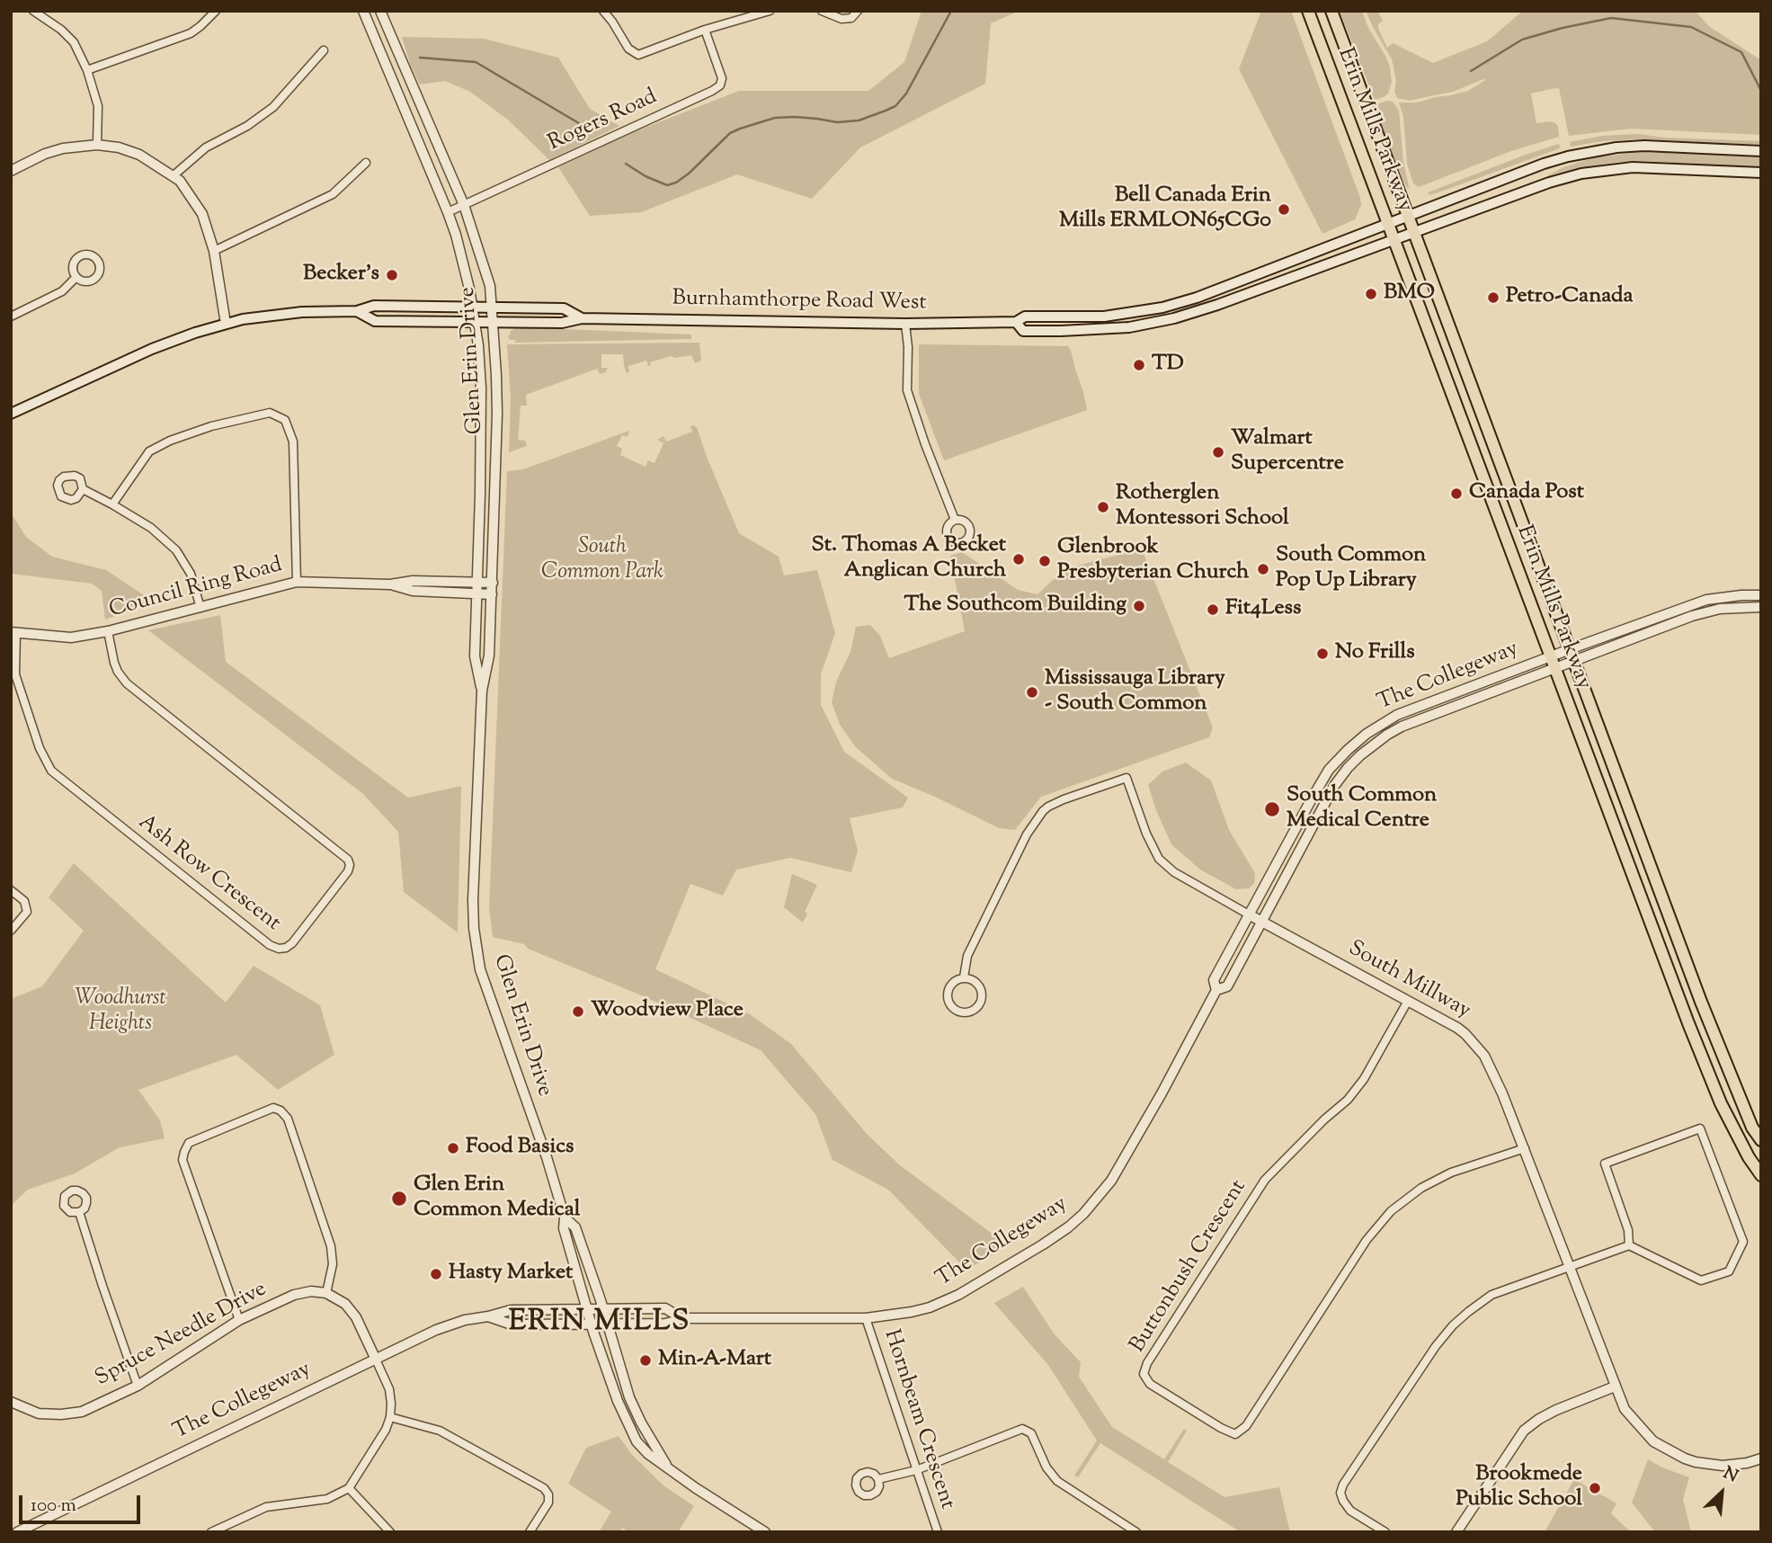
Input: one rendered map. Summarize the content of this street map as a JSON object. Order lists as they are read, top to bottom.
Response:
{
  "streets": {
    "main road": ["Erin Mills Parkway", "Burnhamthorpe Road West"],
    "street": [
      "Rogers Road",
      "Glen Erin Drive",
      "Council Ring Road",
      "The Collegeway",
      "Ash Row Crescent",
      "South Millway",
      "Buttonbush Crescent",
      "Spruce Needle Drive",
      "Hornbeam Crescent"
    ]
  },
  "crossings": [
    ["Rogers Road", "Glen Erin Drive"],
    ["Erin Mills Parkway", "Burnhamthorpe Road West"],
    ["Erin Mills Parkway", "The Collegeway"],
    ["Burnhamthorpe Road West", "Glen Erin Drive"],
    ["Glen Erin Drive", "Council Ring Road"],
    ["Glen Erin Drive", "The Collegeway"],
    ["Council Ring Road", "Ash Row Crescent"],
    ["The Collegeway", "South Millway"],
    ["The Collegeway", "Hornbeam Crescent"],
    ["South Millway", "Buttonbush Crescent"]
  ],
  "districts": ["ERIN MILLS"],
  "parks": ["South Common Park", "Woodhurst Heights"],
  "places": [
    "Bell Canada Erin Mills ERMLON65CG0",
    "Becker's",
    "BMO",
    "Petro-Canada",
    "TD",
    "Walmart Supercentre",
    "Canada Post",
    "Rotherglen Montessori School",
    "St. Thomas A Becket Anglican Church",
    "Glenbrook Presbyterian Church",
    "South Common Pop Up Library",
    "The Southcom Building",
    "Fit4Less",
    "No Frills",
    "Mississauga Library - South Common",
    "South Common Medical Centre",
    "Woodview Place",
    "Food Basics",
    "Glen Erin Common Medical",
    "Hasty Market",
    "Min-A-Mart",
    "Brookmede Public School"
  ],
  "scale_bar": "100 m",
  "north": "top right"
}
